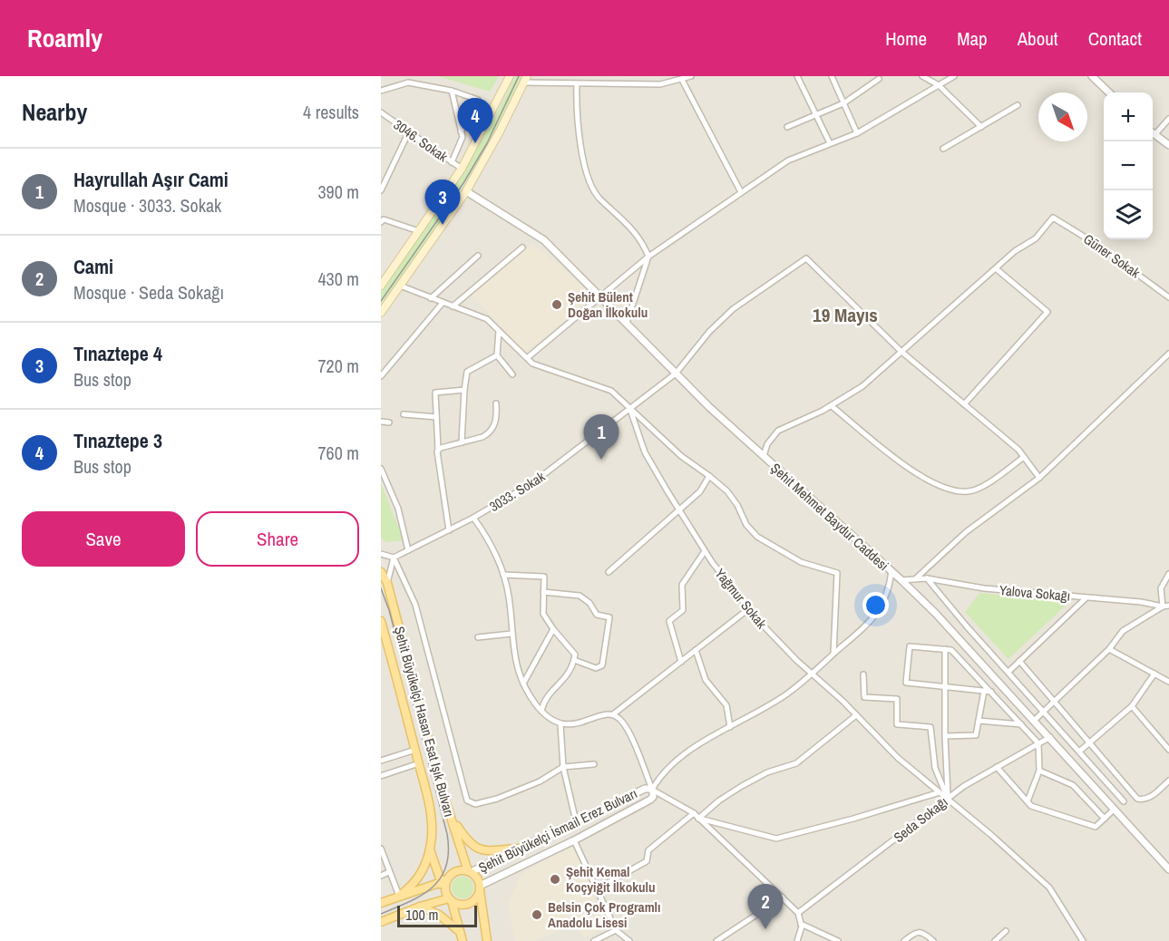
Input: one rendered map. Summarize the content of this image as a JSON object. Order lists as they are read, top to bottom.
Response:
{
  "streets": {
    "main road": ["Şehit Büyükelçi Hasan Esat Işık Bulvarı"],
    "street": [
      "3046. Sokak",
      "Güner Sokak",
      "3033. Sokak",
      "Şehit Mehmet Baydur Caddesi",
      "Yalova Sokağı",
      "Yağmur Sokak",
      "Seda Sokağı",
      "Şehit Büyükelçi İsmail Erez Bulvarı"
    ]
  },
  "crossings": [
    ["3033. Sokak", "Şehit Mehmet Baydur Caddesi"],
    ["3033. Sokak", "Yağmur Sokak"],
    ["Şehit Mehmet Baydur Caddesi", "Yalova Sokağı"],
    ["Şehit Mehmet Baydur Caddesi", "Seda Sokağı"],
    ["Yağmur Sokak", "Seda Sokağı"],
    ["Şehit Büyükelçi Hasan Esat Işık Bulvarı", "Şehit Büyükelçi İsmail Erez Bulvarı"]
  ],
  "districts": ["19 Mayıs"],
  "places": ["Şehit Bülent Doğan İlkokulu", "Şehit Kemal Koçyiğit İlkokulu", "Belsin Çok Programlı Anadolu Lisesi"],
  "scale_bar": "100 m",
  "north": "bottom right",
  "page": {
    "header": "Roamly",
    "nav": [
      "Home",
      "Map",
      "About",
      "Contact"
    ],
    "heading": ["Nearby", "4 results"],
    "map_buttons": ["+", "−"],
    "pins": [
      "4",
      "3",
      "1",
      "2"
    ],
    "list": [
      {
        "mark": "1",
        "name": "Hayrullah Aşır Cami",
        "note": "Mosque · 3033. Sokak",
        "value": "390 m"
      },
      {
        "mark": "2",
        "name": "Cami",
        "note": "Mosque · Seda Sokağı",
        "value": "430 m"
      },
      {
        "mark": "3",
        "name": "Tınaztepe 4",
        "note": "Bus stop",
        "value": "720 m"
      },
      {
        "mark": "4",
        "name": "Tınaztepe 3",
        "note": "Bus stop",
        "value": "760 m"
      }
    ],
    "buttons": ["Save", "Share"],
    "scale": "100 m"
  }
}
